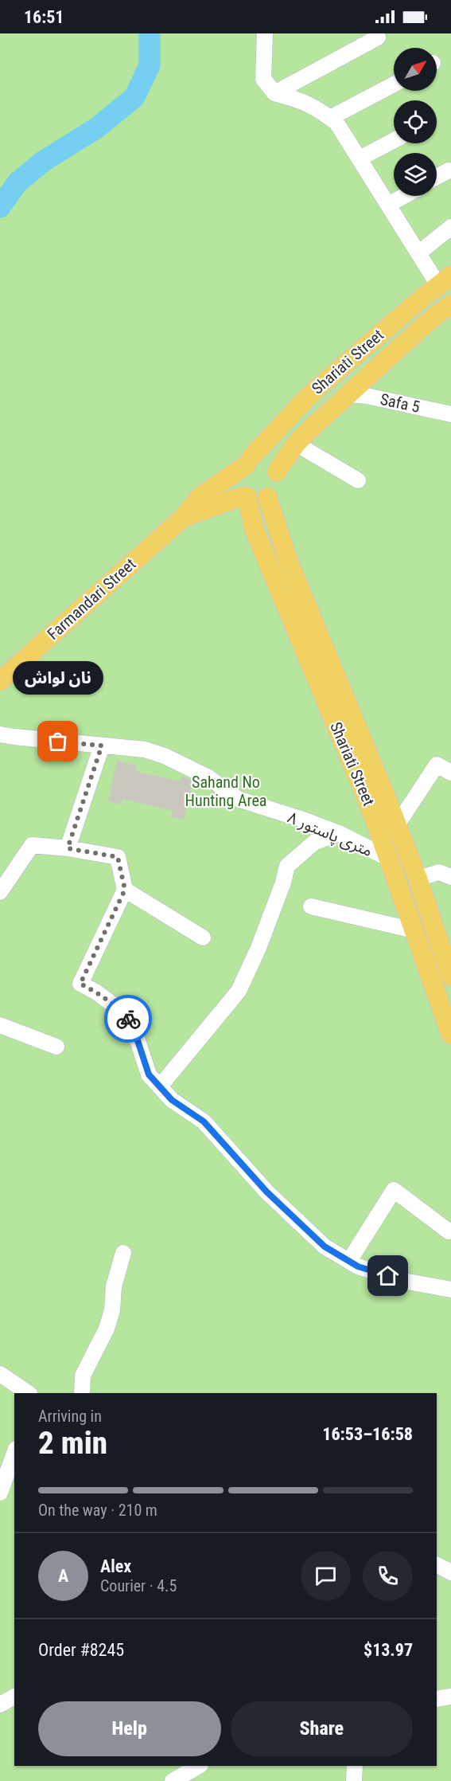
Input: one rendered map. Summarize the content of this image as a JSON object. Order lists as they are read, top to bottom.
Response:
{
  "streets": {
    "main road": ["Shariati Street", "Farmandari Street"],
    "street": ["Safa 5", "۸ متری پاستور"]
  },
  "crossings": [
    ["Shariati Street", "Safa 5"],
    ["Shariati Street", "Farmandari Street"],
    ["Shariati Street", "۸ متری پاستور"]
  ],
  "parks": ["Sahand No Hunting Area"],
  "places": ["نان لواش"],
  "north": "top right",
  "page": {
    "status": "16:51",
    "bubble": "نان لواش",
    "heading": ["2 min", "Arriving in", "16:53–16:58"],
    "panel": [
      "Alex",
      "Courier · 4.5",
      "Order #8245",
      "$13.97"
    ],
    "bar": "On the way · 210 m",
    "round": "A",
    "buttons": ["Help", "Share"]
  }
}
